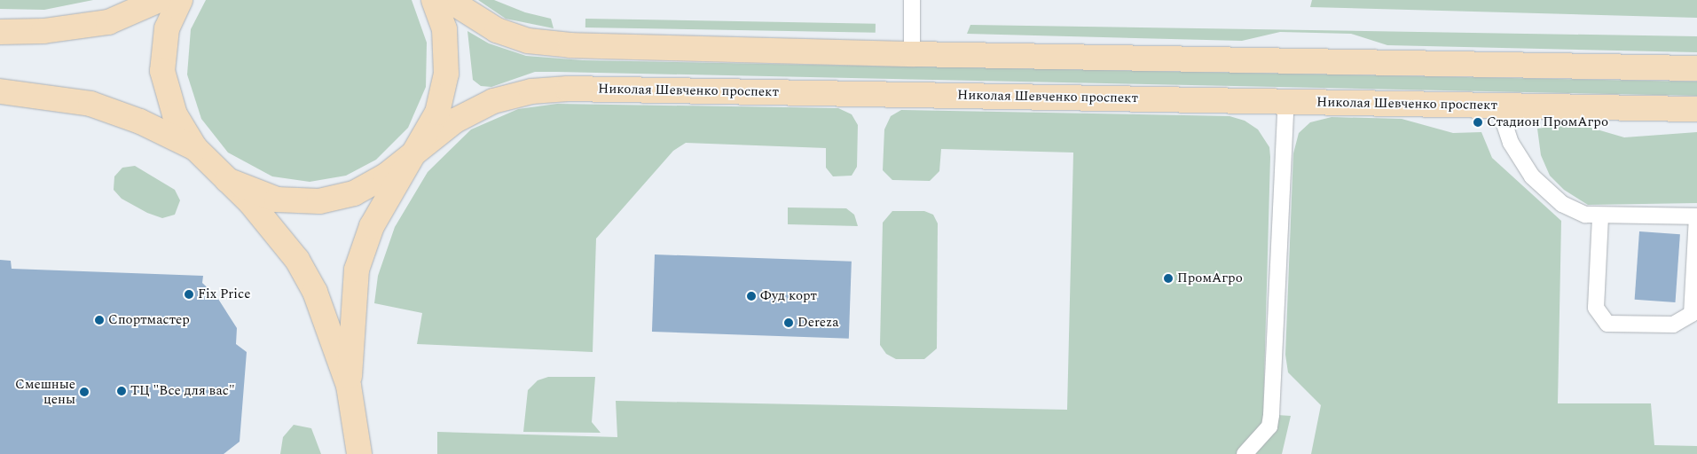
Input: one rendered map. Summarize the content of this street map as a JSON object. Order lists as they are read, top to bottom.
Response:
{
  "streets": {
    "main road": ["Николая Шевченко проспект"]
  },
  "places": [
    "Стадион ПромАгро",
    "ПромАгро",
    "Fix Price",
    "Фуд корт",
    "Спортмастер",
    "Dereza",
    "ТЦ \"Все для вас\"",
    "Смешные цены"
  ]
}
